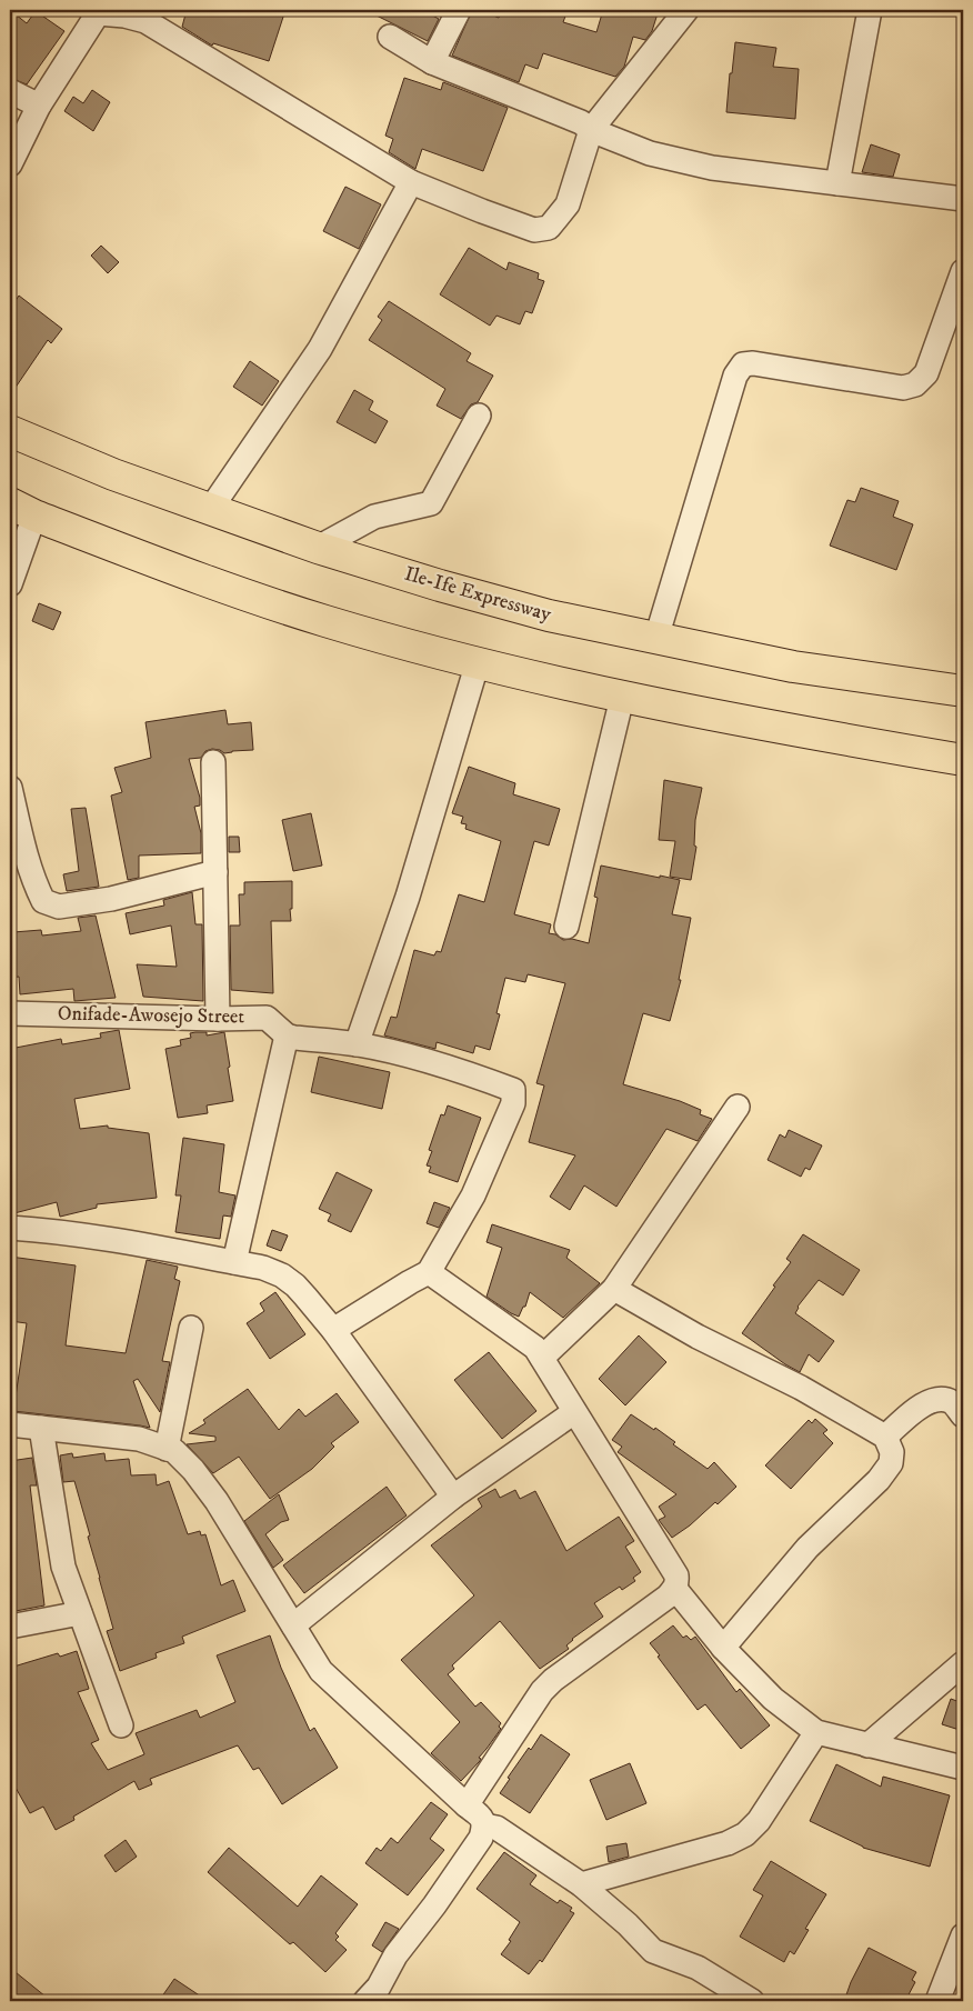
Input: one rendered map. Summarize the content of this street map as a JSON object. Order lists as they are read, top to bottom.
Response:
{
  "streets": {
    "highway": ["Ile-Ife Expressway"],
    "street": ["Onifade-Awosejo Street"]
  }
}
